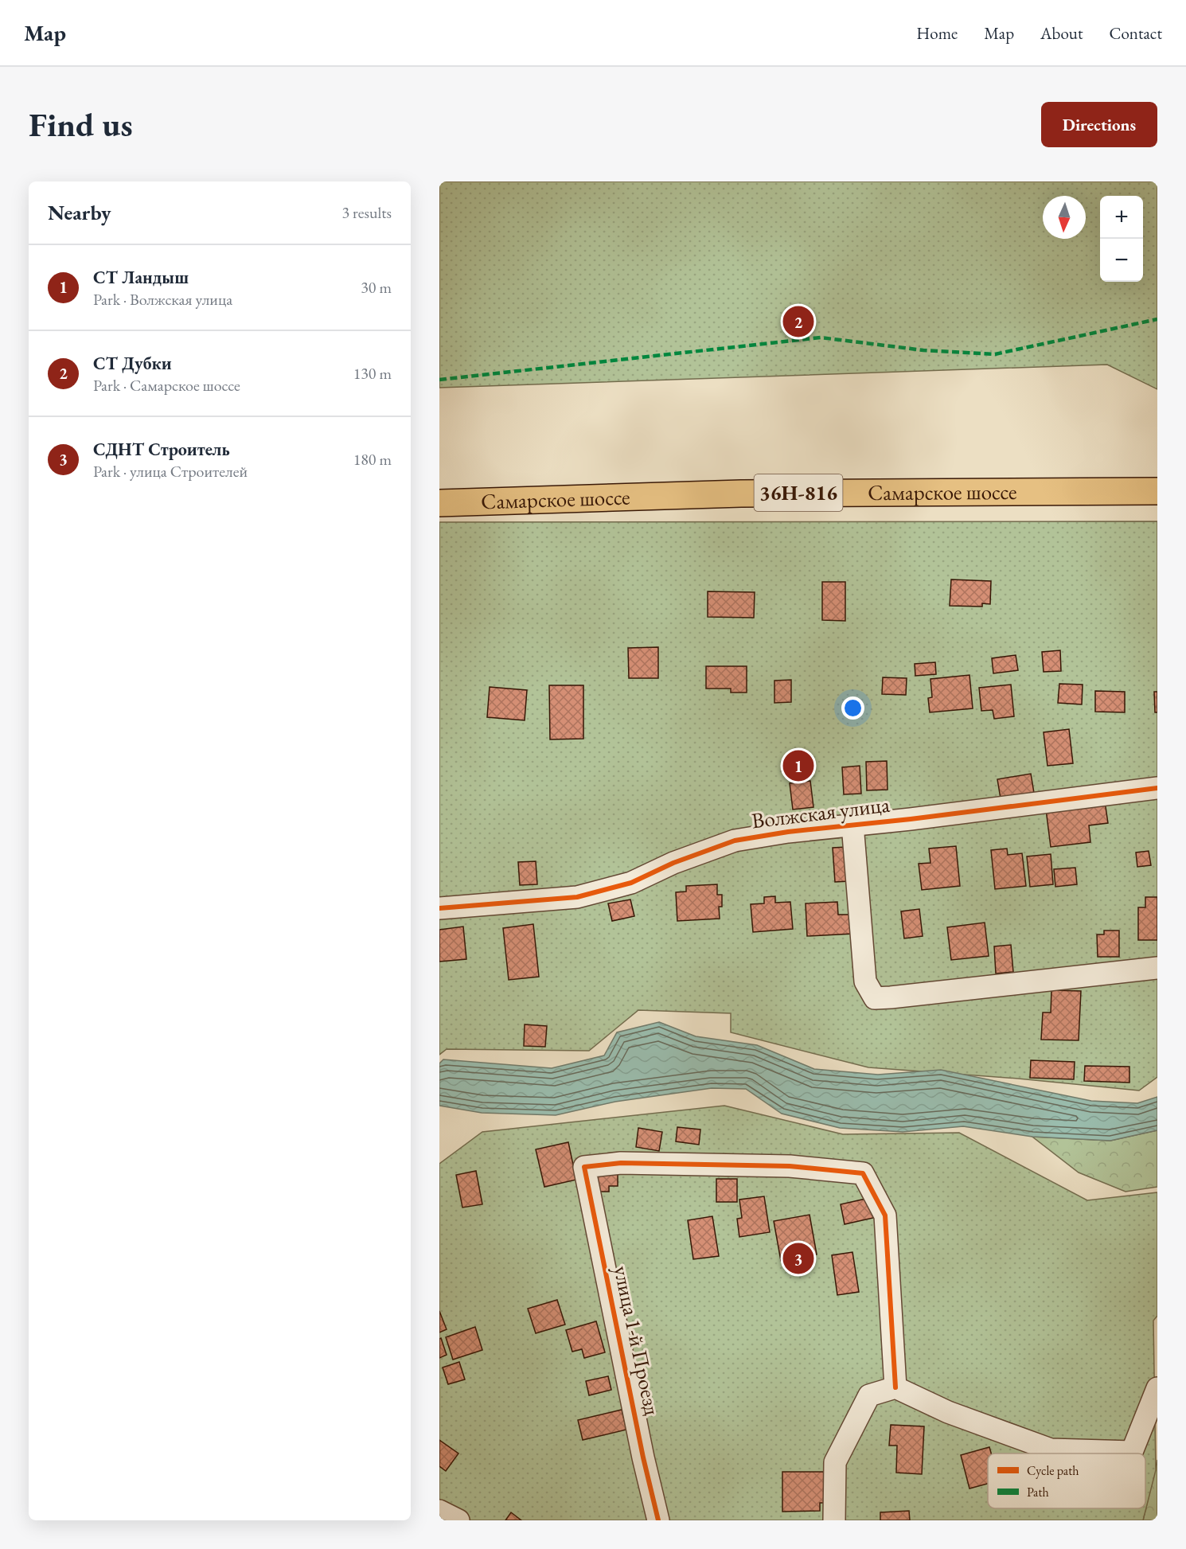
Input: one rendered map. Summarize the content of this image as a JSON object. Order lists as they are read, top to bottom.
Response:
{
  "streets": {
    "main road": ["Самарское шоссе", "36Н-816"],
    "street": ["Волжская улица", "улица 1-й Проезд"]
  },
  "legend": ["Cycle path", "Path"],
  "north": "bottom",
  "page": {
    "header": "Map",
    "nav": [
      "Home",
      "Map",
      "About",
      "Contact"
    ],
    "buttons": "Directions",
    "title": "Find us",
    "heading": ["Nearby", "3 results"],
    "map_buttons": ["+", "−"],
    "list": [
      {
        "mark": "1",
        "name": "СТ Ландыш",
        "note": "Park · Волжская улица",
        "value": "30 m"
      },
      {
        "mark": "2",
        "name": "СТ Дубки",
        "note": "Park · Самарское шоссе",
        "value": "130 m"
      },
      {
        "mark": "3",
        "name": "СДНТ Строитель",
        "note": "Park · улица Строителей",
        "value": "180 m"
      }
    ],
    "pins": ["2", "1", "3"]
  }
}
